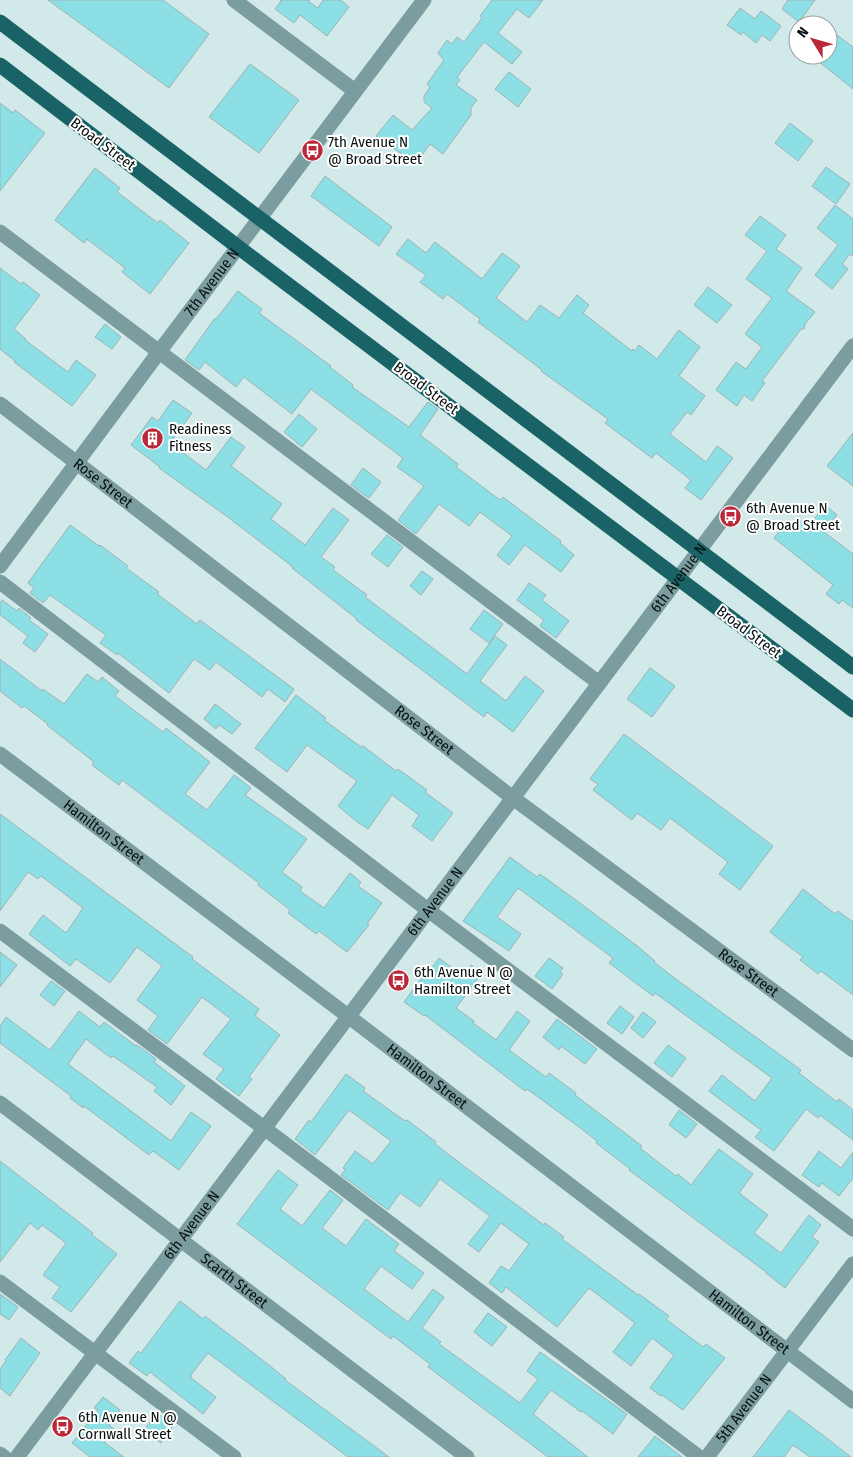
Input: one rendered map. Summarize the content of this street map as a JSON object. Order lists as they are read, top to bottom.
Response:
{
  "streets": {
    "main road": ["Broad Street"],
    "street": [
      "7th Avenue N",
      "Rose Street",
      "6th Avenue N",
      "Hamilton Street",
      "Scarth Street",
      "5th Avenue N"
    ]
  },
  "crossings": [
    ["Broad Street", "7th Avenue N"],
    ["Broad Street", "6th Avenue N"],
    ["7th Avenue N", "Rose Street"],
    ["Rose Street", "6th Avenue N"],
    ["6th Avenue N", "Hamilton Street"],
    ["6th Avenue N", "Scarth Street"],
    ["Hamilton Street", "5th Avenue N"]
  ],
  "places": {
    "bus stop": [
      "7th Avenue N @ Broad Street",
      "6th Avenue N @ Broad Street",
      "6th Avenue N @ Hamilton Street",
      "6th Avenue N @ Cornwall Street"
    ],
    "building": ["Readiness Fitness"]
  },
  "north": "top left"
}
